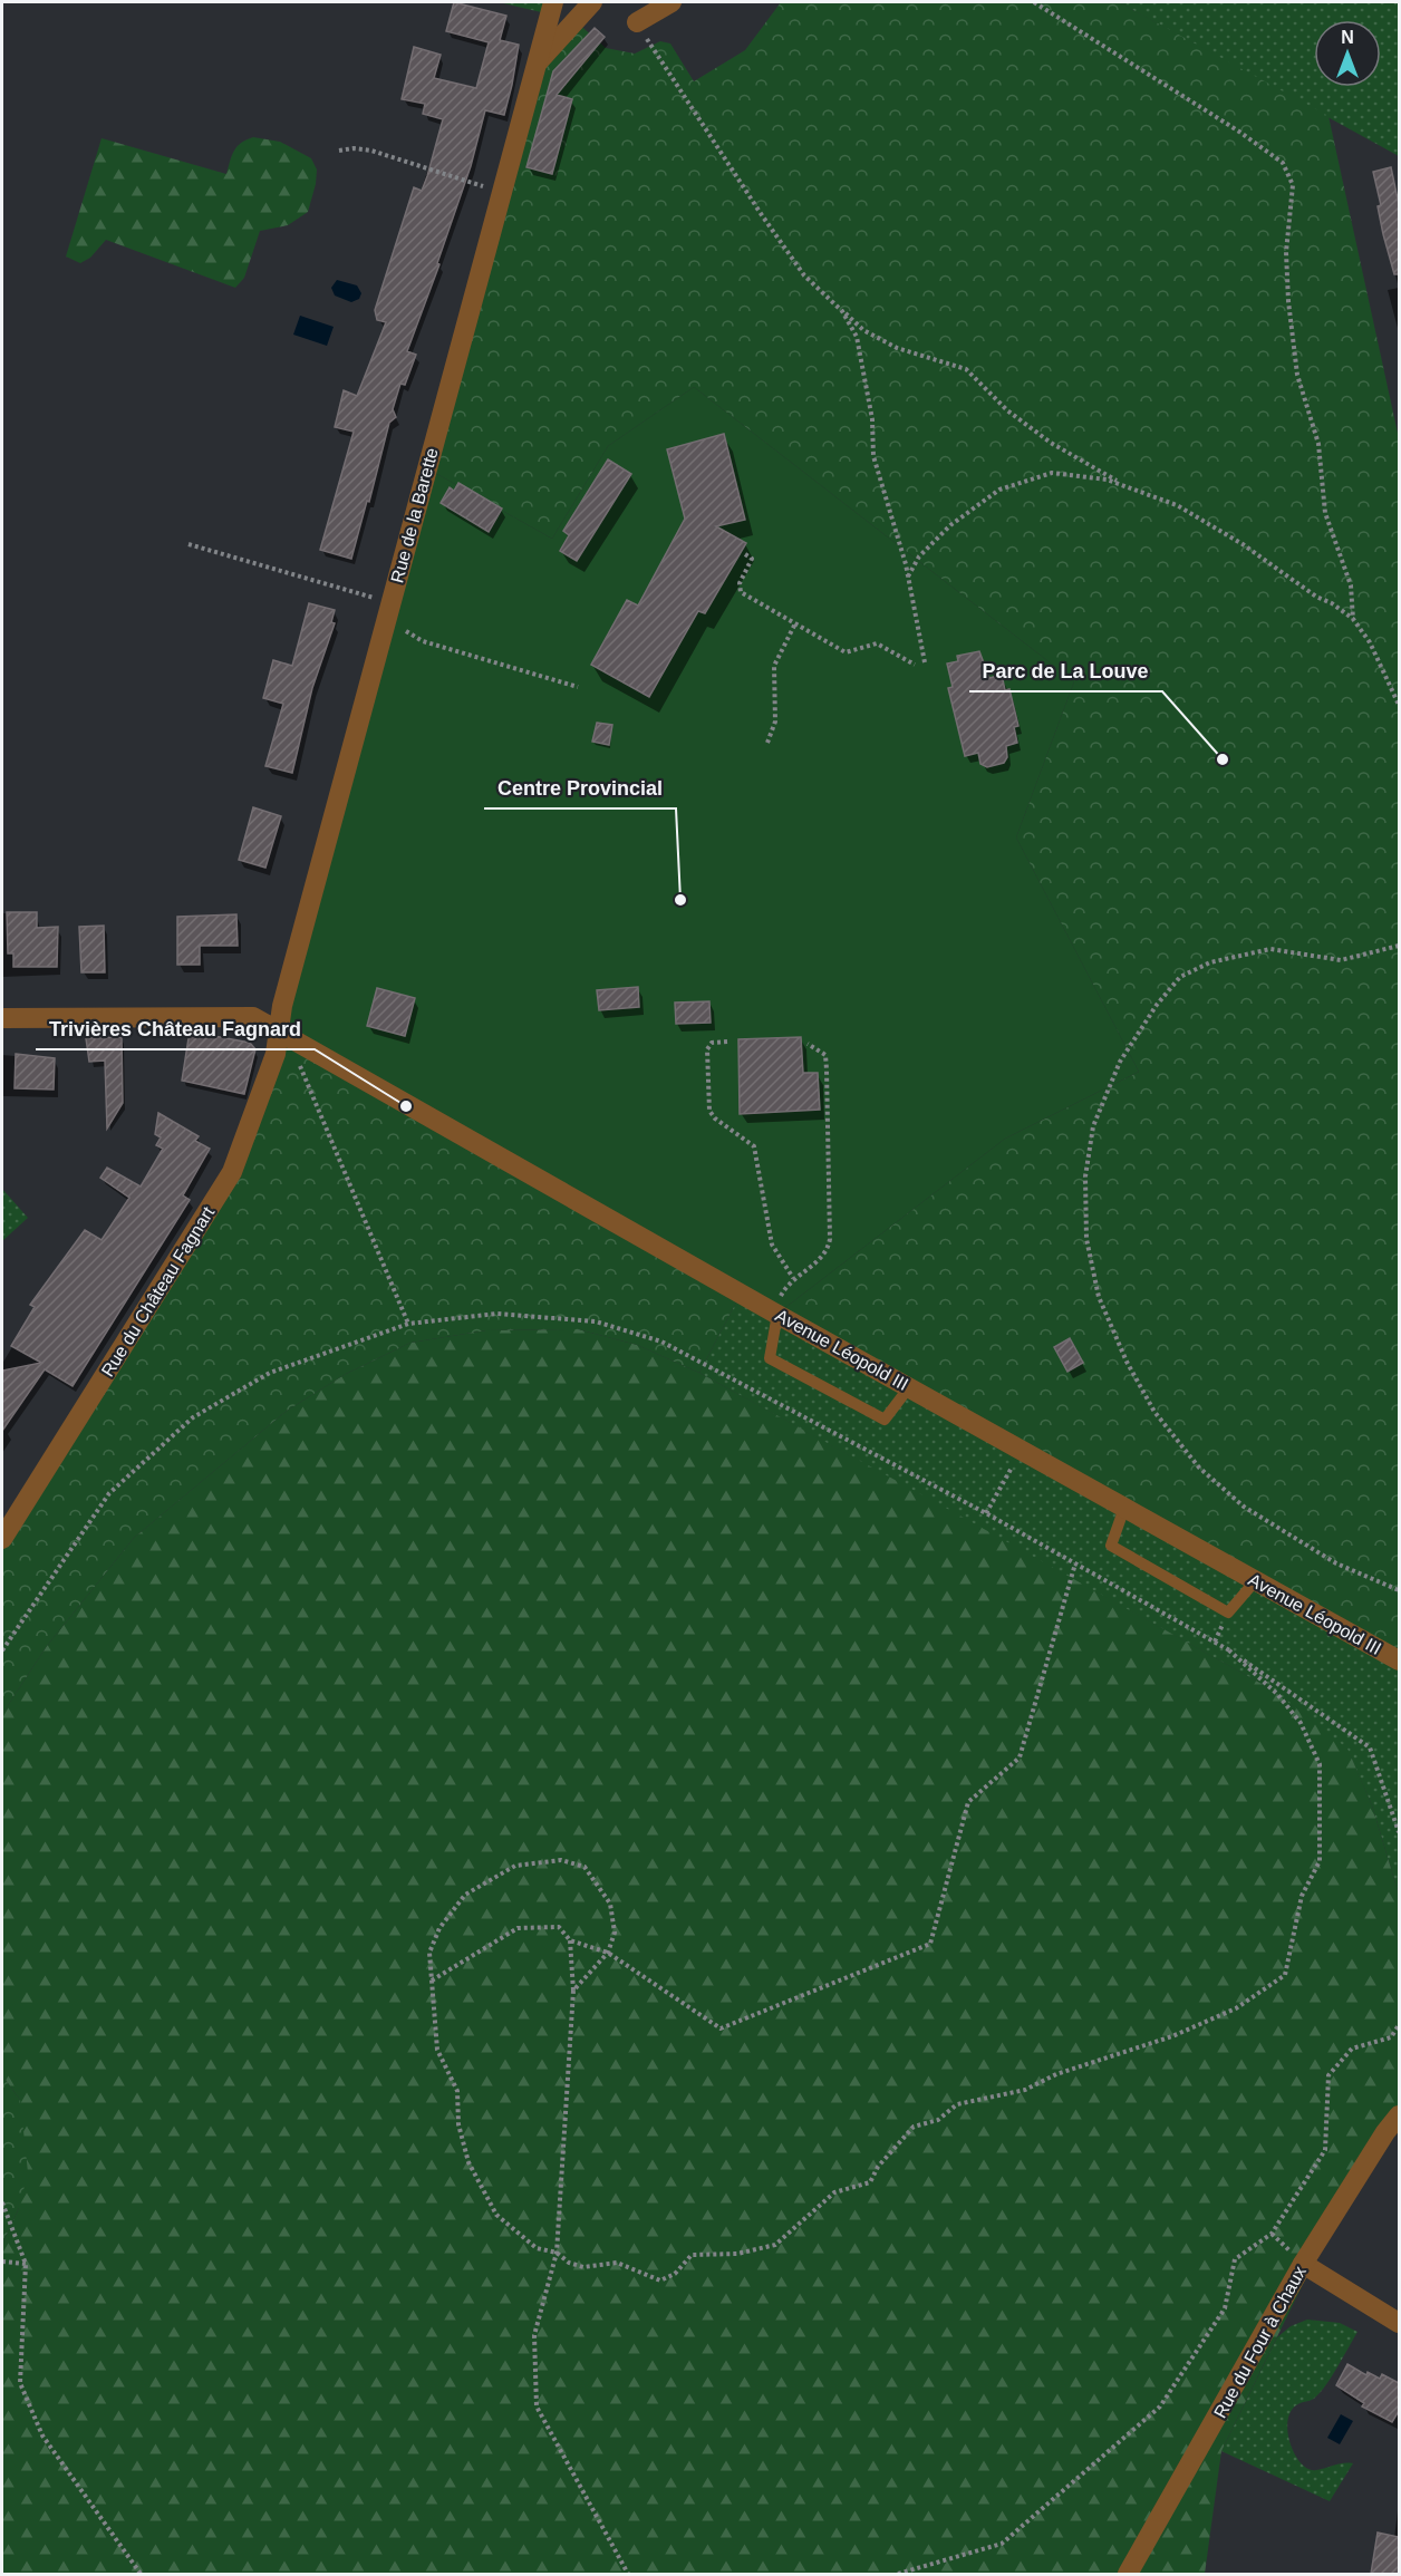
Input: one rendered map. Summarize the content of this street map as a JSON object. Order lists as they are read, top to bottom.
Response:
{
  "streets": {
    "street": [
      "Rue de la Barette",
      "Rue du Château Fagnart",
      "Avenue Léopold III",
      "Rue du Four à Chaux"
    ]
  },
  "crossings": [
    ["Rue de la Barette", "Rue du Château Fagnart"],
    ["Rue de la Barette", "Avenue Léopold III"],
    ["Rue du Château Fagnart", "Avenue Léopold III"]
  ],
  "places": ["Parc de La Louve", "Centre Provincial", "Trivières Château Fagnard"],
  "north": "top"
}
